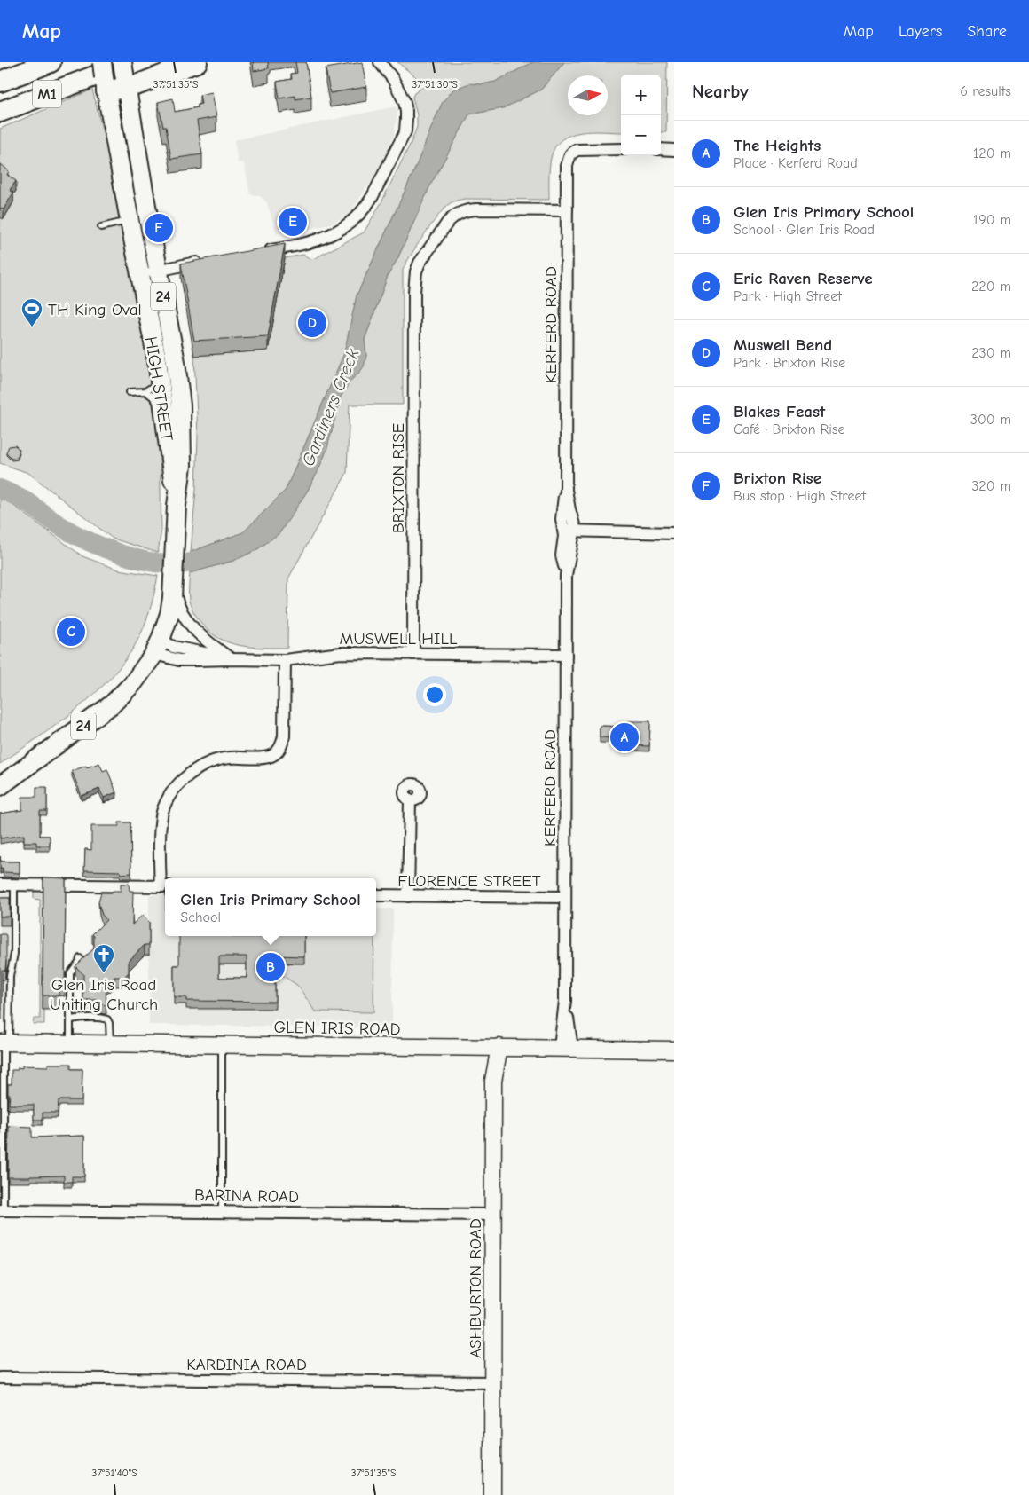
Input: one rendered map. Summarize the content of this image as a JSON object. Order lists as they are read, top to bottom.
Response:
{
  "streets": {
    "highway": ["M1"],
    "main road": [
      "24",
      "HIGH STREET",
      "GLEN IRIS ROAD",
      "ASHBURTON ROAD"
    ],
    "street": [
      "KERFERD ROAD",
      "BRIXTON RISE",
      "MUSWELL HILL",
      "FLORENCE STREET",
      "BARINA ROAD",
      "KARDINIA ROAD"
    ]
  },
  "crossings": [
    ["M1", "HIGH STREET"],
    ["KERFERD ROAD", "BRIXTON RISE"],
    ["KERFERD ROAD", "MUSWELL HILL"],
    ["KERFERD ROAD", "FLORENCE STREET"],
    ["KERFERD ROAD", "GLEN IRIS ROAD"],
    ["HIGH STREET", "MUSWELL HILL"],
    ["BRIXTON RISE", "MUSWELL HILL"],
    ["GLEN IRIS ROAD", "ASHBURTON ROAD"],
    ["BARINA ROAD", "ASHBURTON ROAD"],
    ["ASHBURTON ROAD", "KARDINIA ROAD"]
  ],
  "water": ["Gardiners Creek"],
  "places": {
    "sports": ["TH King Oval"],
    "church": ["Glen Iris Road Uniting Church"]
  },
  "north": "right",
  "page": {
    "header": "Map",
    "nav": ["Map", "Layers", "Share"],
    "heading": ["Nearby", "6 results"],
    "map_buttons": ["+", "−"],
    "list": [
      {
        "mark": "A",
        "name": "The Heights",
        "note": "Place · Kerferd Road",
        "value": "120 m"
      },
      {
        "mark": "B",
        "name": "Glen Iris Primary School",
        "note": "School · Glen Iris Road",
        "value": "190 m"
      },
      {
        "mark": "C",
        "name": "Eric Raven Reserve",
        "note": "Park · High Street",
        "value": "220 m"
      },
      {
        "mark": "D",
        "name": "Muswell Bend",
        "note": "Park · Brixton Rise",
        "value": "230 m"
      },
      {
        "mark": "E",
        "name": "Blakes Feast",
        "note": "Café · Brixton Rise",
        "value": "300 m"
      },
      {
        "mark": "F",
        "name": "Brixton Rise",
        "note": "Bus stop · High Street",
        "value": "320 m"
      }
    ],
    "pins": [
      "E",
      "F",
      "D",
      "C",
      "A",
      "B"
    ],
    "popup": ["Glen Iris Primary School", "School"]
  },
  "coordinates": ["37°51'35\"S", "37°51'30\"S", "37°51'40\"S"]
}
